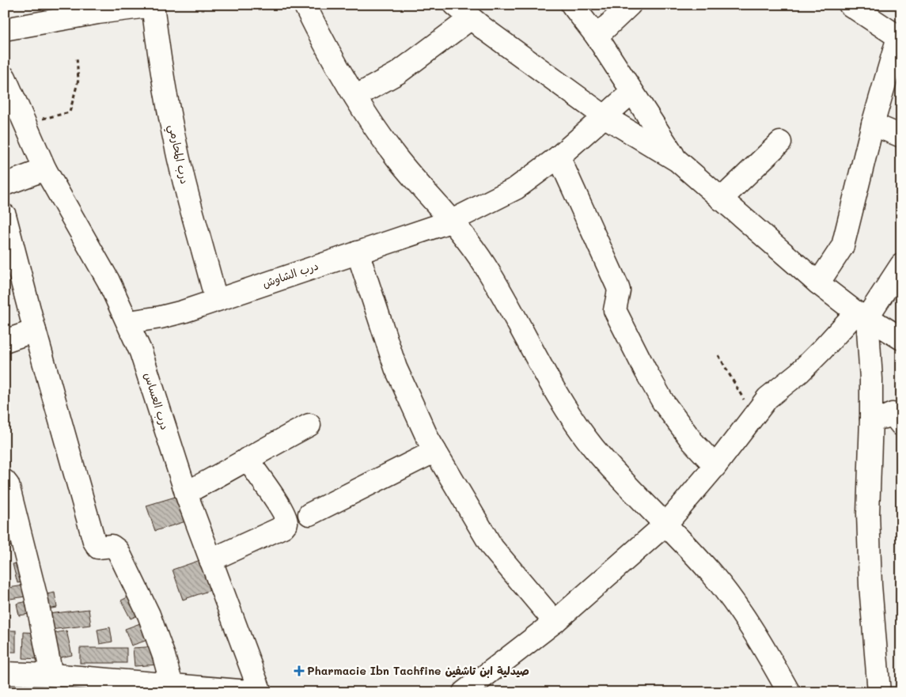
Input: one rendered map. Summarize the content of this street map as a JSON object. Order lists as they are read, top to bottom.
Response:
{
  "streets": {
    "street": ["درب المحارمي", "درب الشاوش", "درب العساس"]
  },
  "crossings": [
    ["درب المحارمي", "درب الشاوش"],
    ["درب الشاوش", "درب العساس"]
  ],
  "places": {
    "health": ["Pharmacie Ibn Tachfine صيدلية ابن تاشفين"]
  }
}
